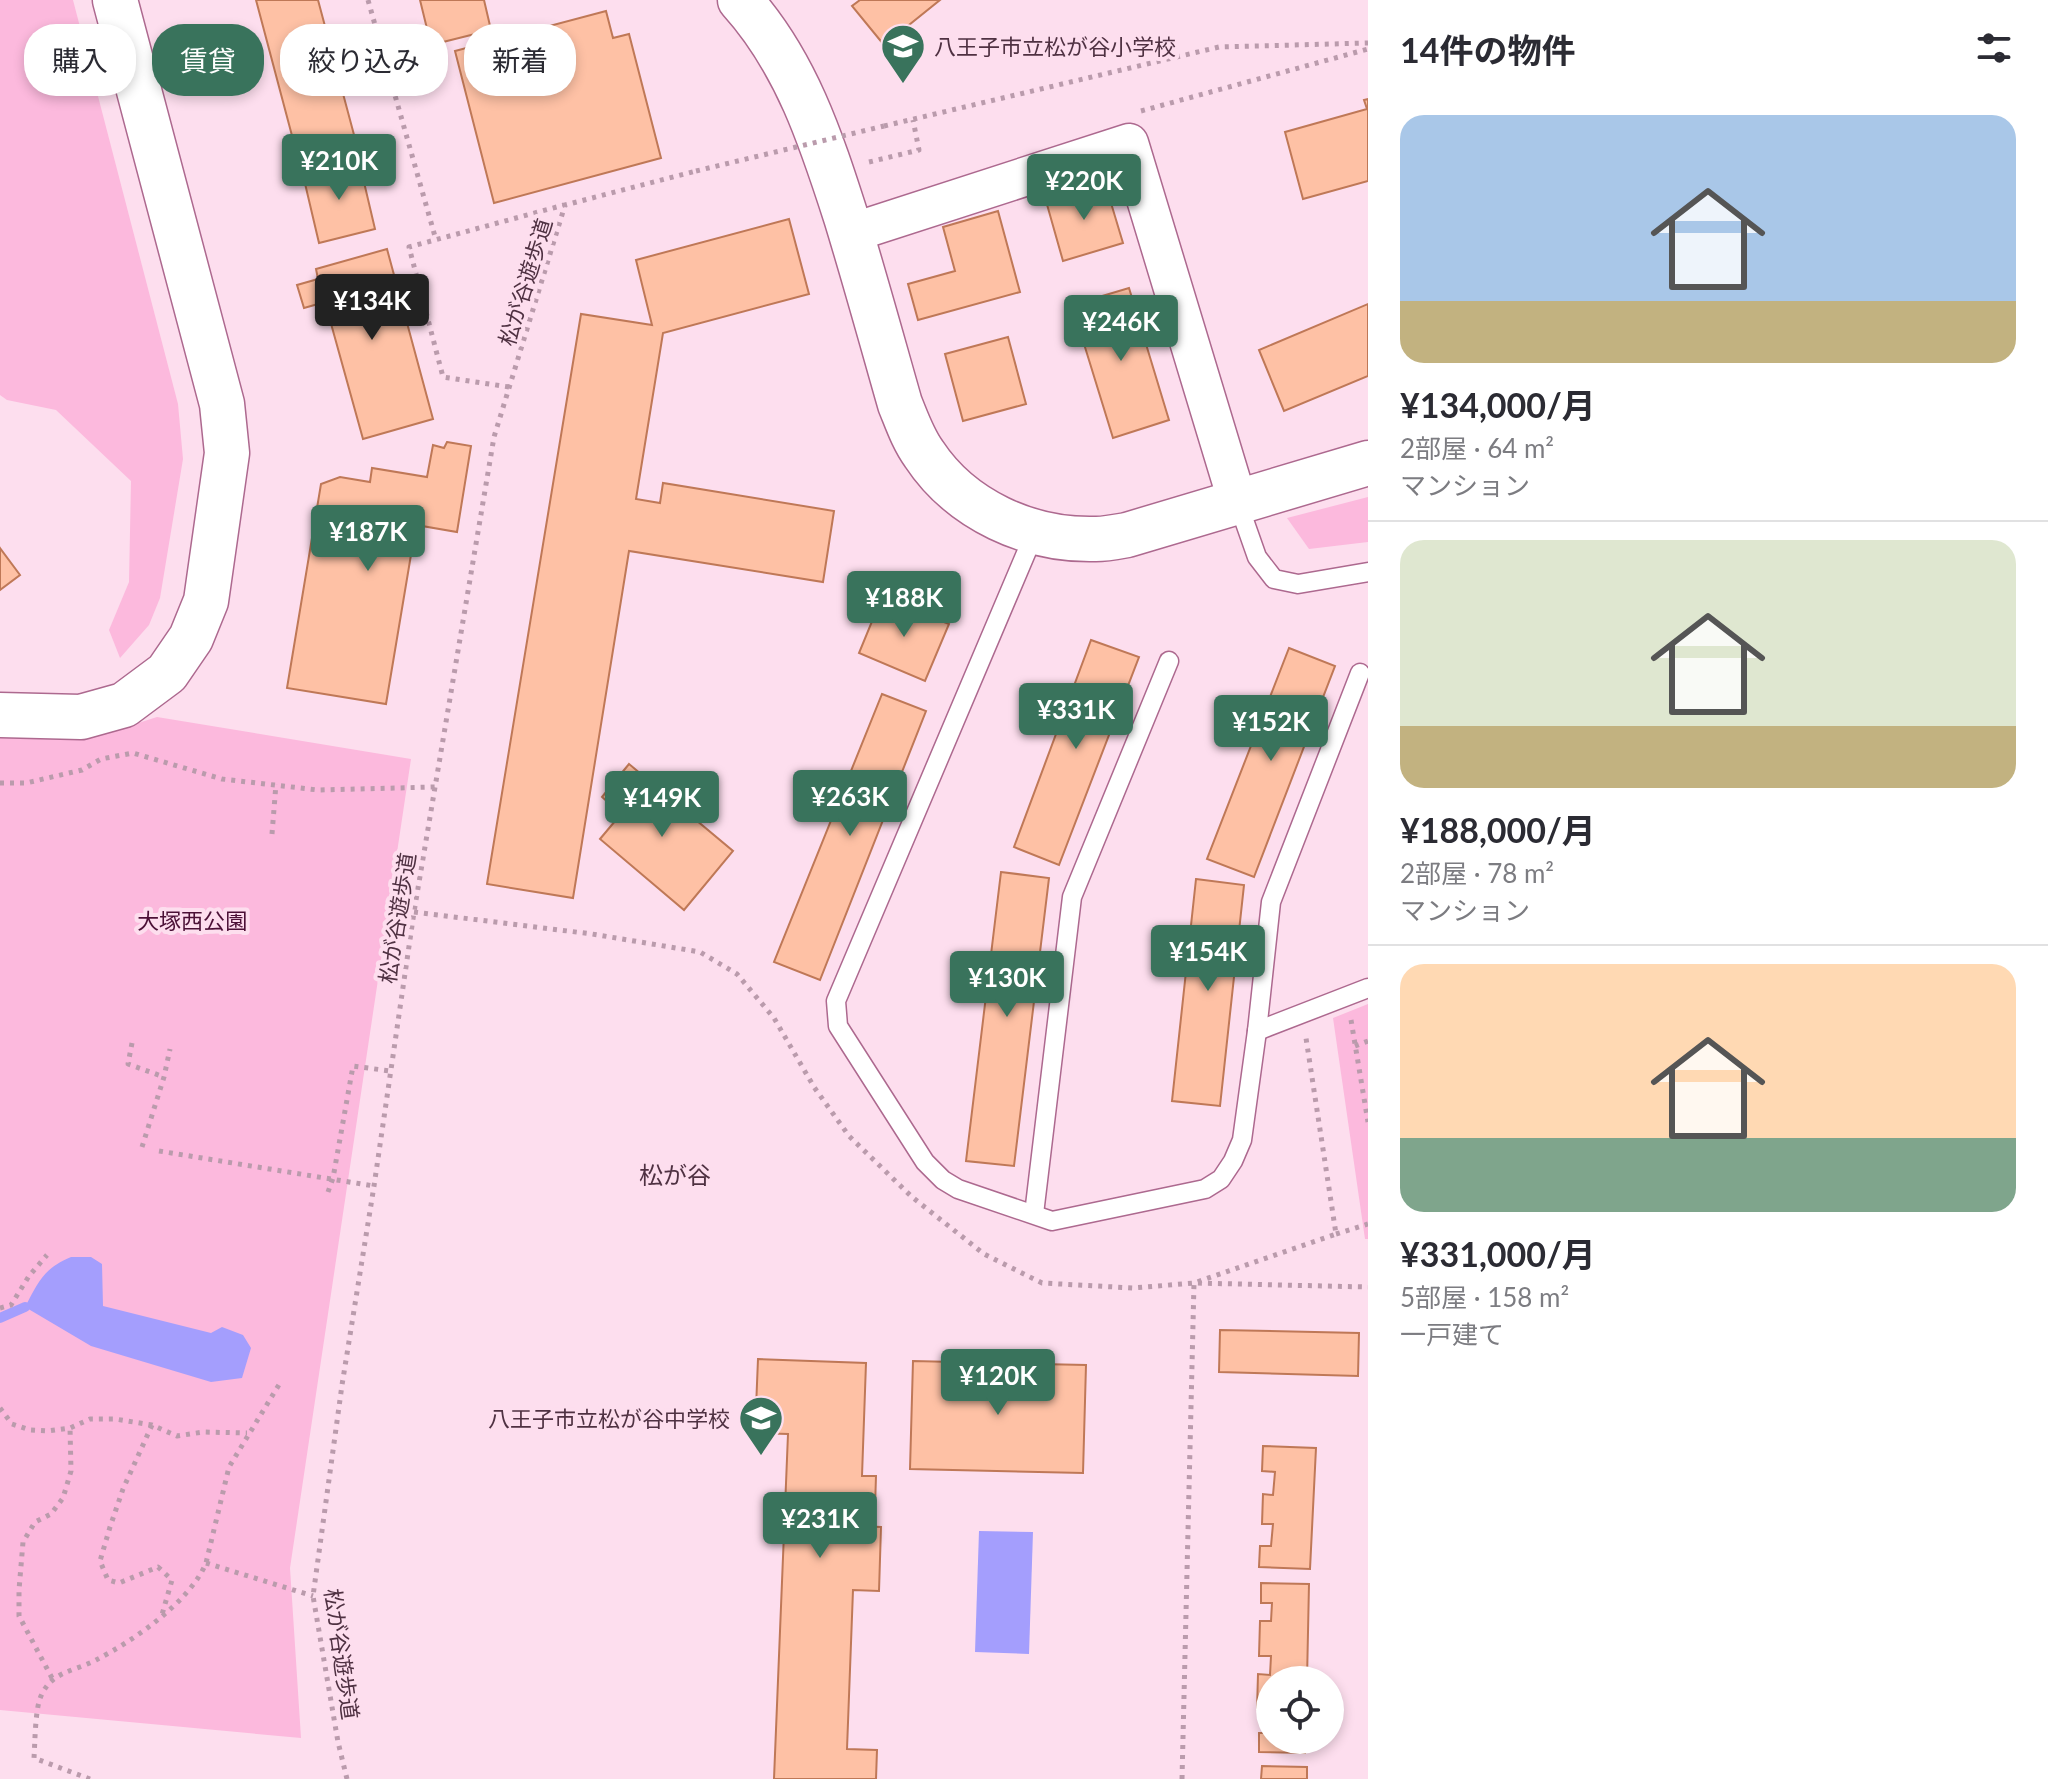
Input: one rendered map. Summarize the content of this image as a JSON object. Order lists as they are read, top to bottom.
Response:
{
  "streets": {
    "path": ["松が谷遊歩道"]
  },
  "districts": ["松が谷"],
  "parks": ["大塚西公園"],
  "places": {
    "school or university": ["八王子市立松が谷小学校", "八王子市立松が谷中学校"]
  },
  "page": {
    "heading": "14件の物件",
    "chip": [
      "購入",
      "賃貸",
      "絞り込み",
      "新着"
    ],
    "list": [
      {
        "name": "¥134,000/月",
        "note": "2部屋 · 64 m² · マンション"
      },
      {
        "name": "¥188,000/月",
        "note": "2部屋 · 78 m² · マンション"
      },
      {
        "name": "¥331,000/月",
        "note": "5部屋 · 158 m² · 一戸建て"
      }
    ],
    "price": [
      "¥210K",
      "¥220K",
      "¥134K",
      "¥246K",
      "¥187K",
      "¥188K",
      "¥331K",
      "¥152K",
      "¥263K",
      "¥149K",
      "¥154K",
      "¥130K",
      "¥120K",
      "¥231K"
    ]
  }
}
